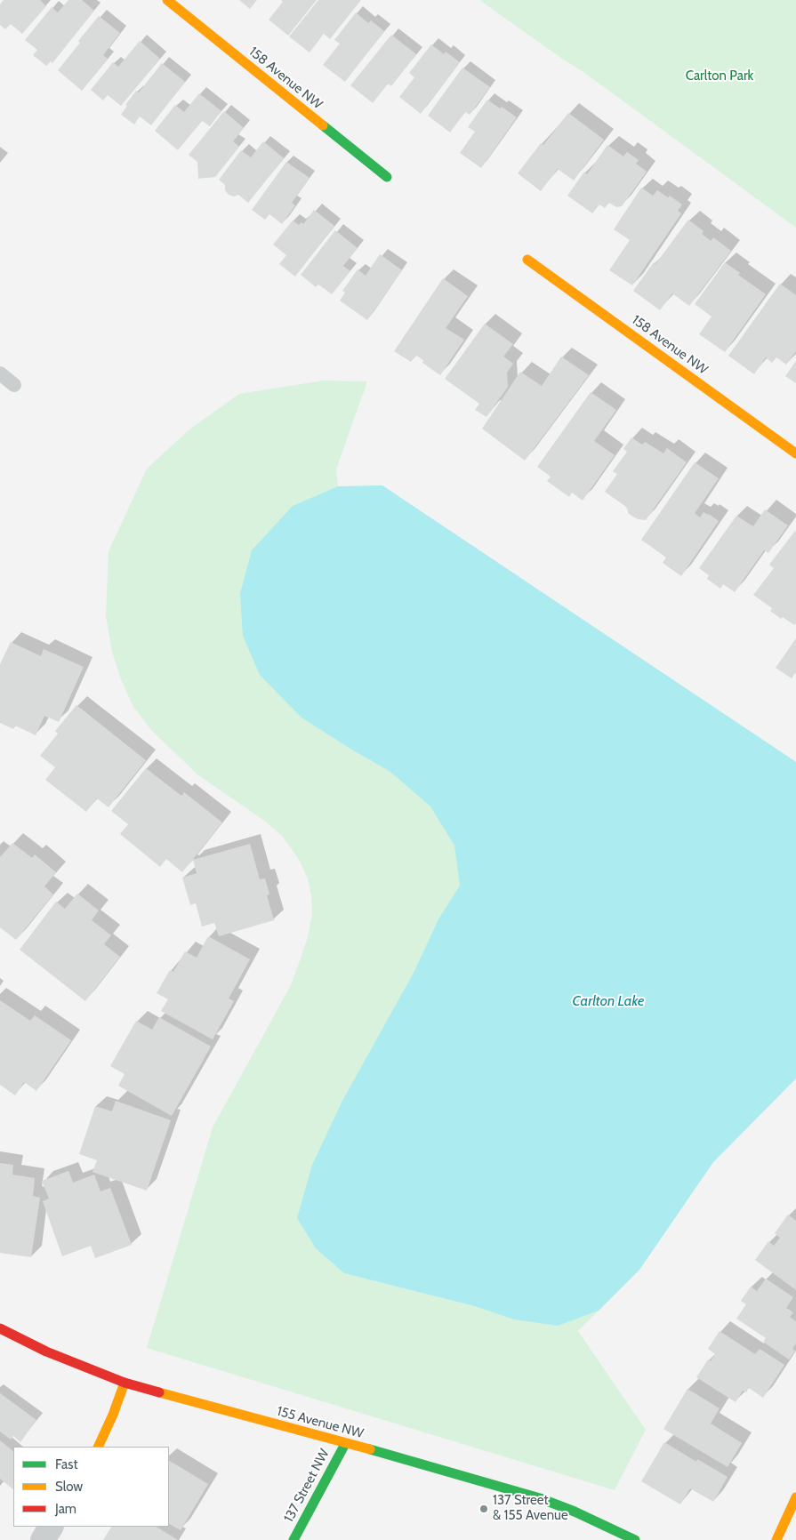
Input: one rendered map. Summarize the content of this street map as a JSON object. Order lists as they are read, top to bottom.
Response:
{
  "streets": {
    "street": ["158 Avenue NW", "155 Avenue NW", "137 Street NW"]
  },
  "crossings": [
    ["155 Avenue NW", "137 Street NW"]
  ],
  "water": ["Carlton Lake"],
  "parks": ["Carlton Park"],
  "places": ["137 Street & 155 Avenue"],
  "legend": ["Fast", "Slow", "Jam"]
}
